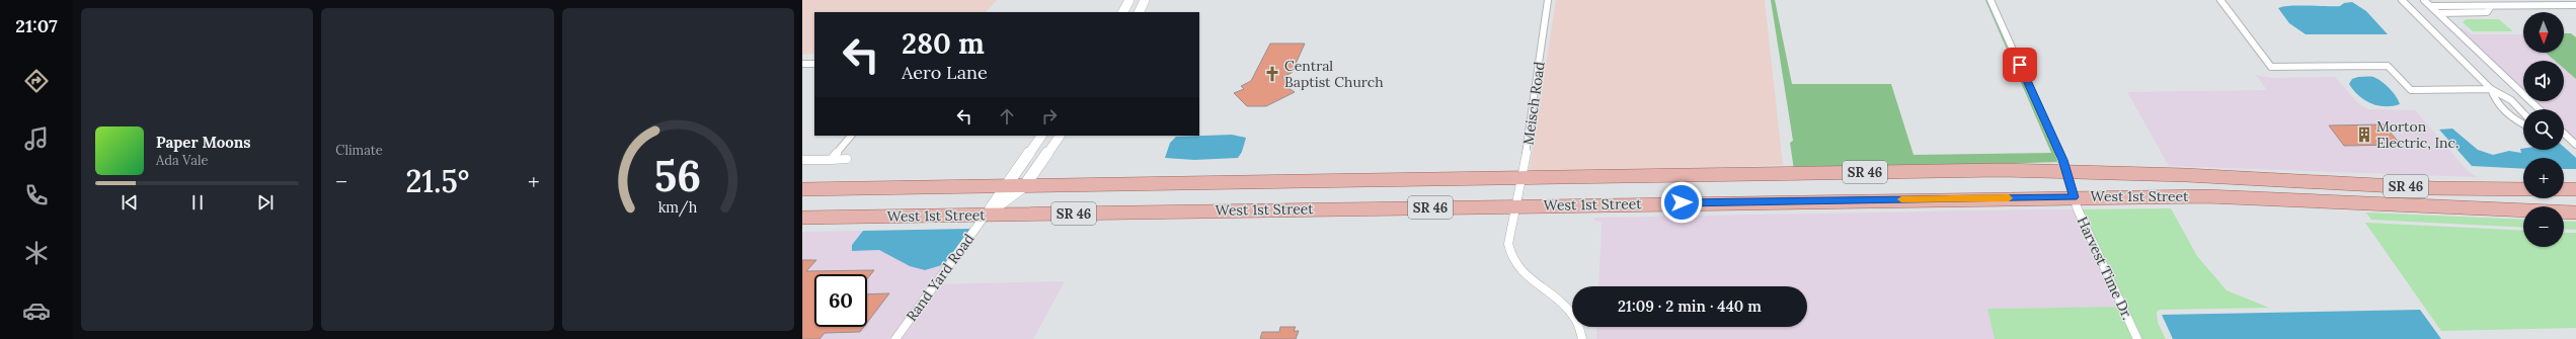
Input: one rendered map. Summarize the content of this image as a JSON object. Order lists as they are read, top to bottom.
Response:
{
  "streets": {
    "main road": ["SR 46", "West 1st Street"],
    "street": ["Meisch Road", "Harvest Time Dr.", "Rand Yard Road"]
  },
  "crossings": [
    ["Meisch Road", "West 1st Street"],
    ["West 1st Street", "Harvest Time Dr."],
    ["West 1st Street", "Rand Yard Road"]
  ],
  "places": {
    "church": ["Central Baptist Church"],
    "building": ["Morton Electric, Inc."]
  },
  "north": "bottom",
  "page": {
    "tabs": "21:07",
    "tile": "Climate",
    "map_buttons": ["+", "−"],
    "turn": ["280 m", "Aero Lane"],
    "song": ["Paper Moons", "Ada Vale"],
    "heat": ["−", "21.5°", "+"],
    "limit": "60",
    "trip": "21:09 · 2 min · 440 m",
    "gauge": ["56", "km/h"]
  }
}
